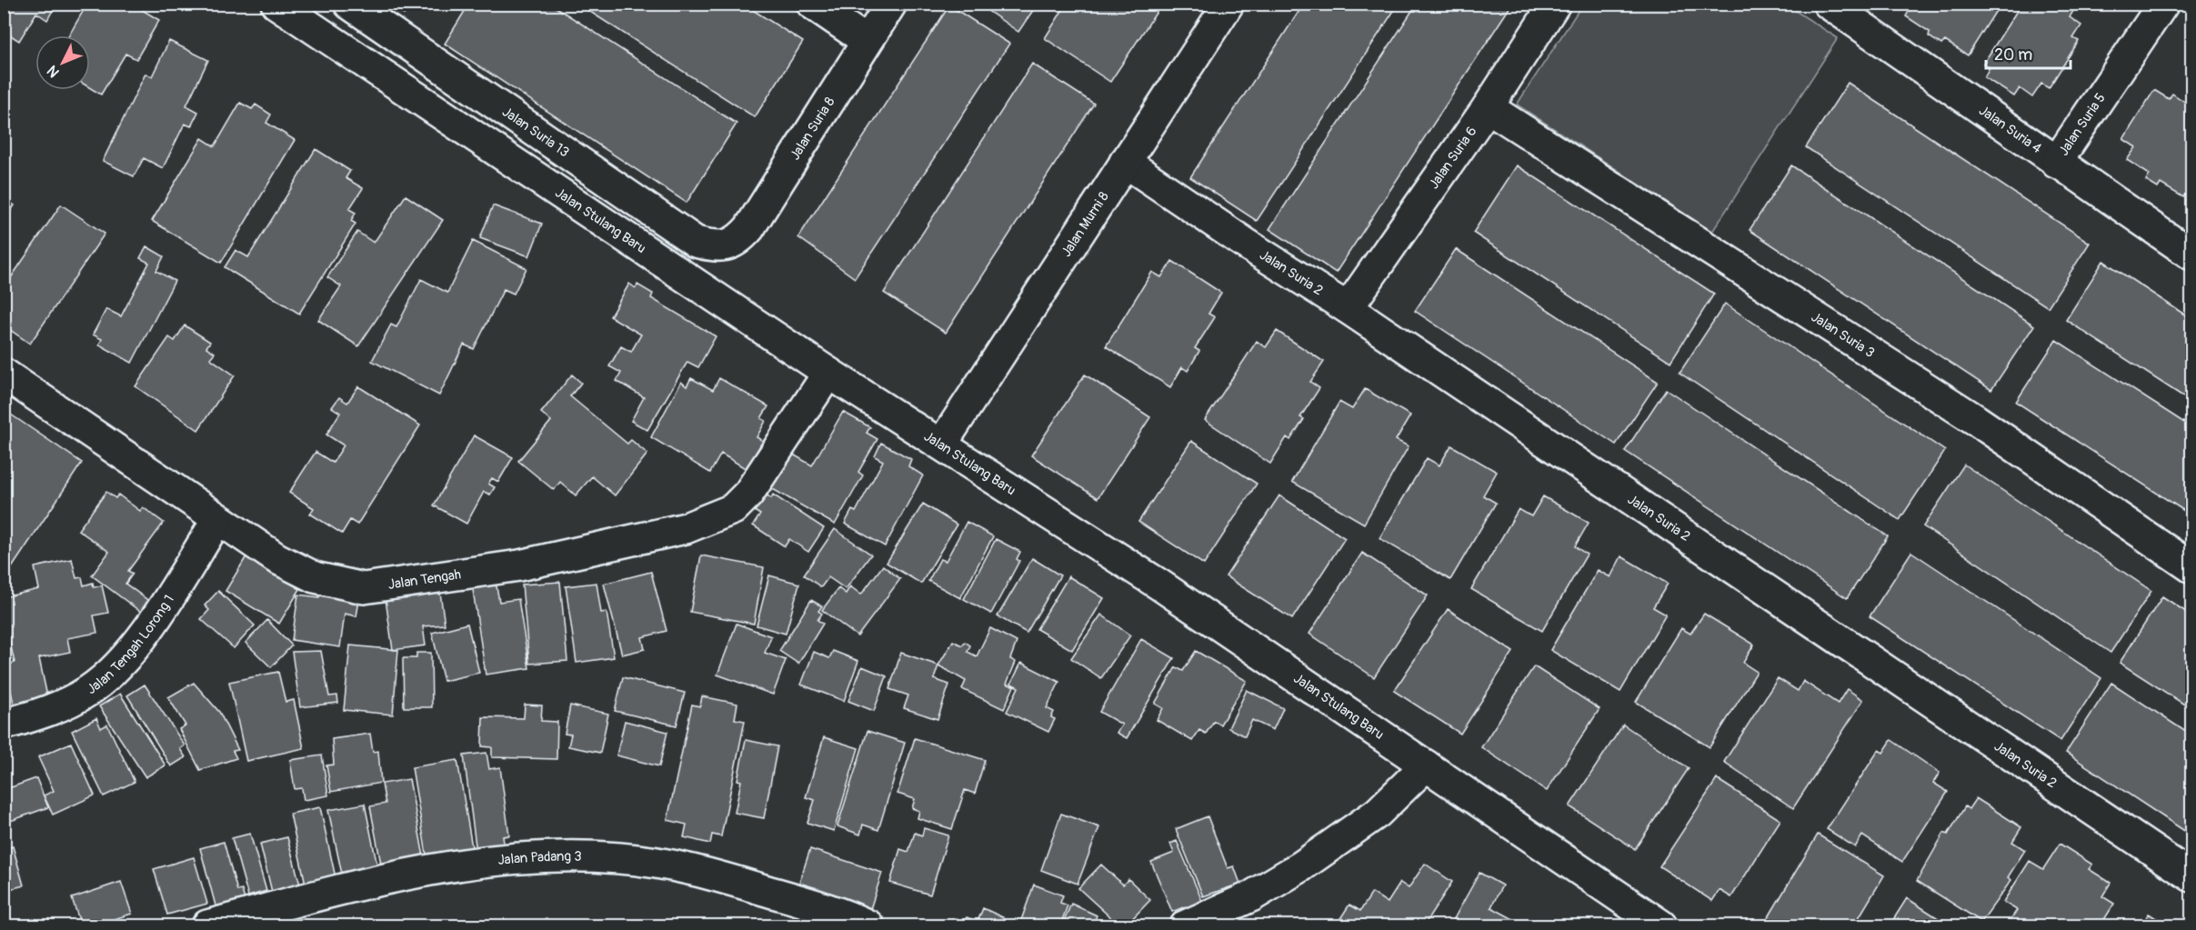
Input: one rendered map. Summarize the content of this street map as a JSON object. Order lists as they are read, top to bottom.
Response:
{
  "streets": {
    "street": [
      "Jalan Suria 5",
      "Jalan Suria 8",
      "Jalan Suria 4",
      "Jalan Suria 13",
      "Jalan Suria 6",
      "Jalan Stulang Baru",
      "Jalan Murni 8",
      "Jalan Suria 2",
      "Jalan Suria 3",
      "Jalan Tengah",
      "Jalan Tengah Lorong 1",
      "Jalan Padang 3"
    ]
  },
  "crossings": [
    ["Jalan Suria 5", "Jalan Suria 4"],
    ["Jalan Suria 8", "Jalan Suria 13"],
    ["Jalan Suria 6", "Jalan Suria 2"],
    ["Jalan Suria 6", "Jalan Suria 3"],
    ["Jalan Stulang Baru", "Jalan Murni 8"],
    ["Jalan Stulang Baru", "Jalan Tengah"],
    ["Jalan Murni 8", "Jalan Suria 2"],
    ["Jalan Tengah", "Jalan Tengah Lorong 1"]
  ],
  "scale_bar": "20 m",
  "north": "bottom left"
}
